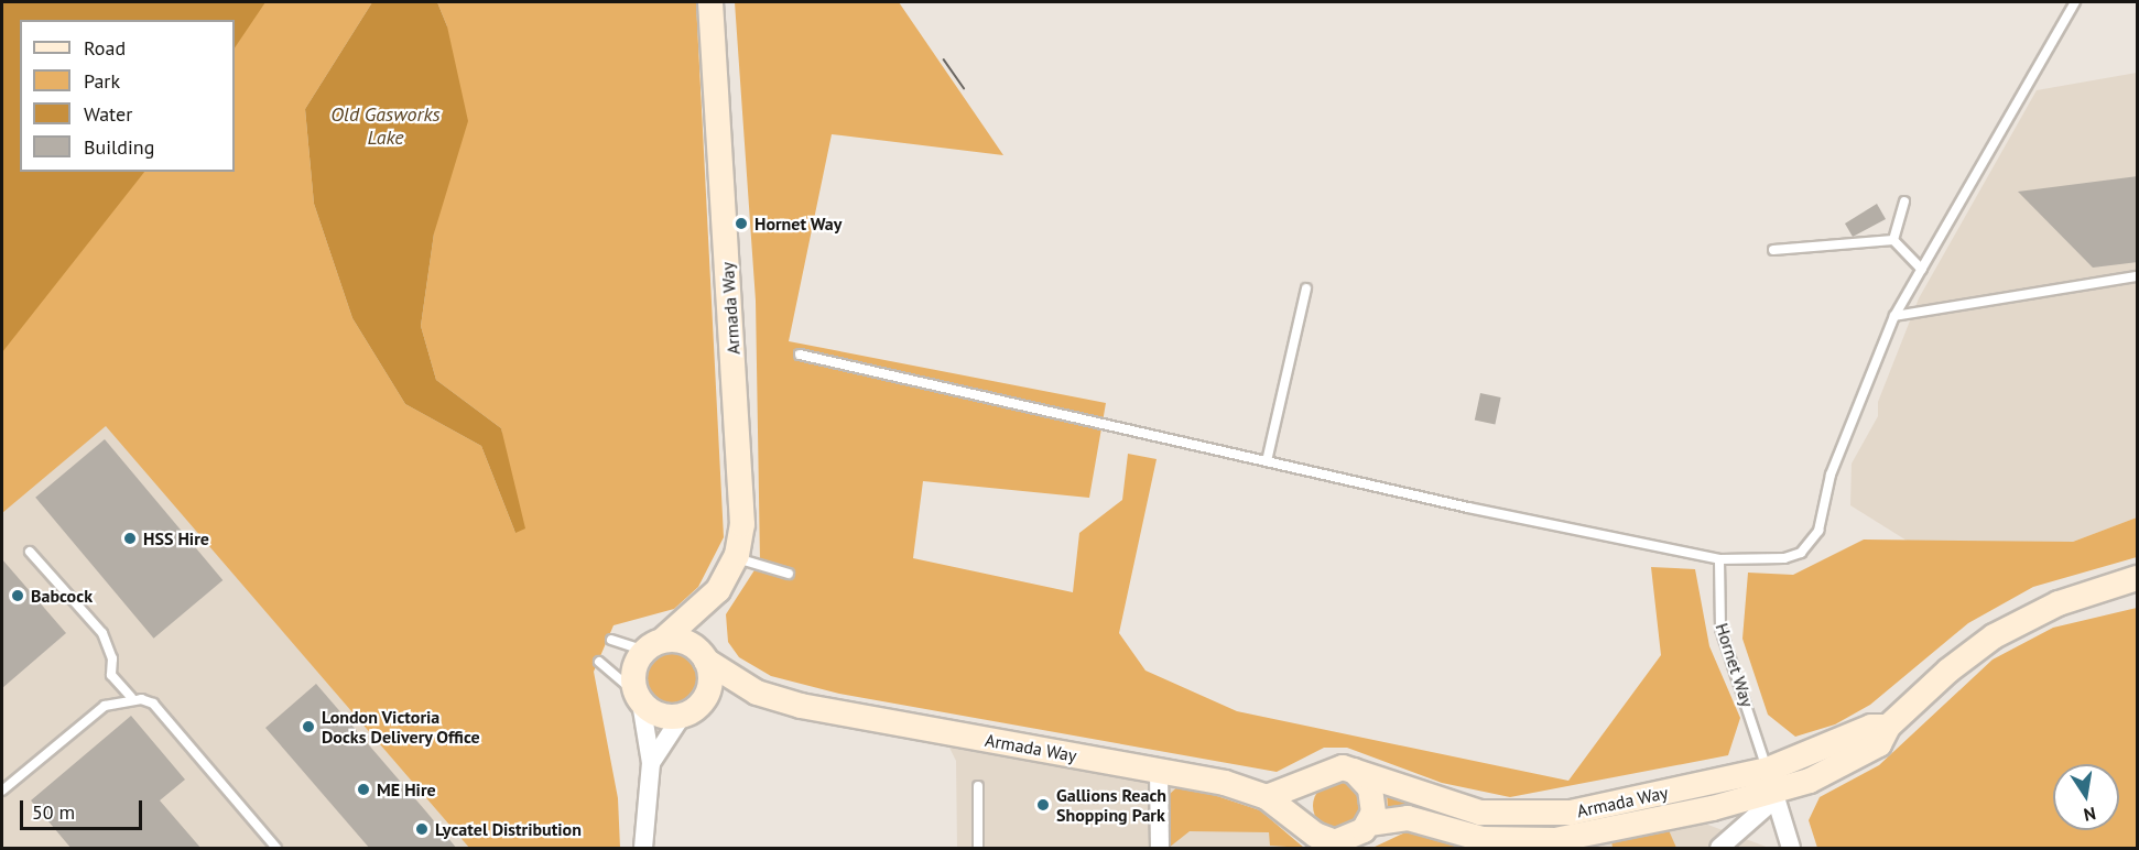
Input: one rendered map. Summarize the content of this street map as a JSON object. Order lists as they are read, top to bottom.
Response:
{
  "streets": {
    "street": ["Armada Way", "Hornet Way"]
  },
  "crossings": [
    ["Armada Way", "Hornet Way"]
  ],
  "water": ["Old Gasworks Lake"],
  "places": [
    "Hornet Way",
    "HSS Hire",
    "Babcock",
    "London Victoria Docks Delivery Office",
    "ME Hire",
    "Gallions Reach Shopping Park",
    "Lycatel Distribution"
  ],
  "legend": [
    "Road",
    "Park",
    "Water",
    "Building"
  ],
  "scale_bar": "50 m",
  "north": "bottom"
}
